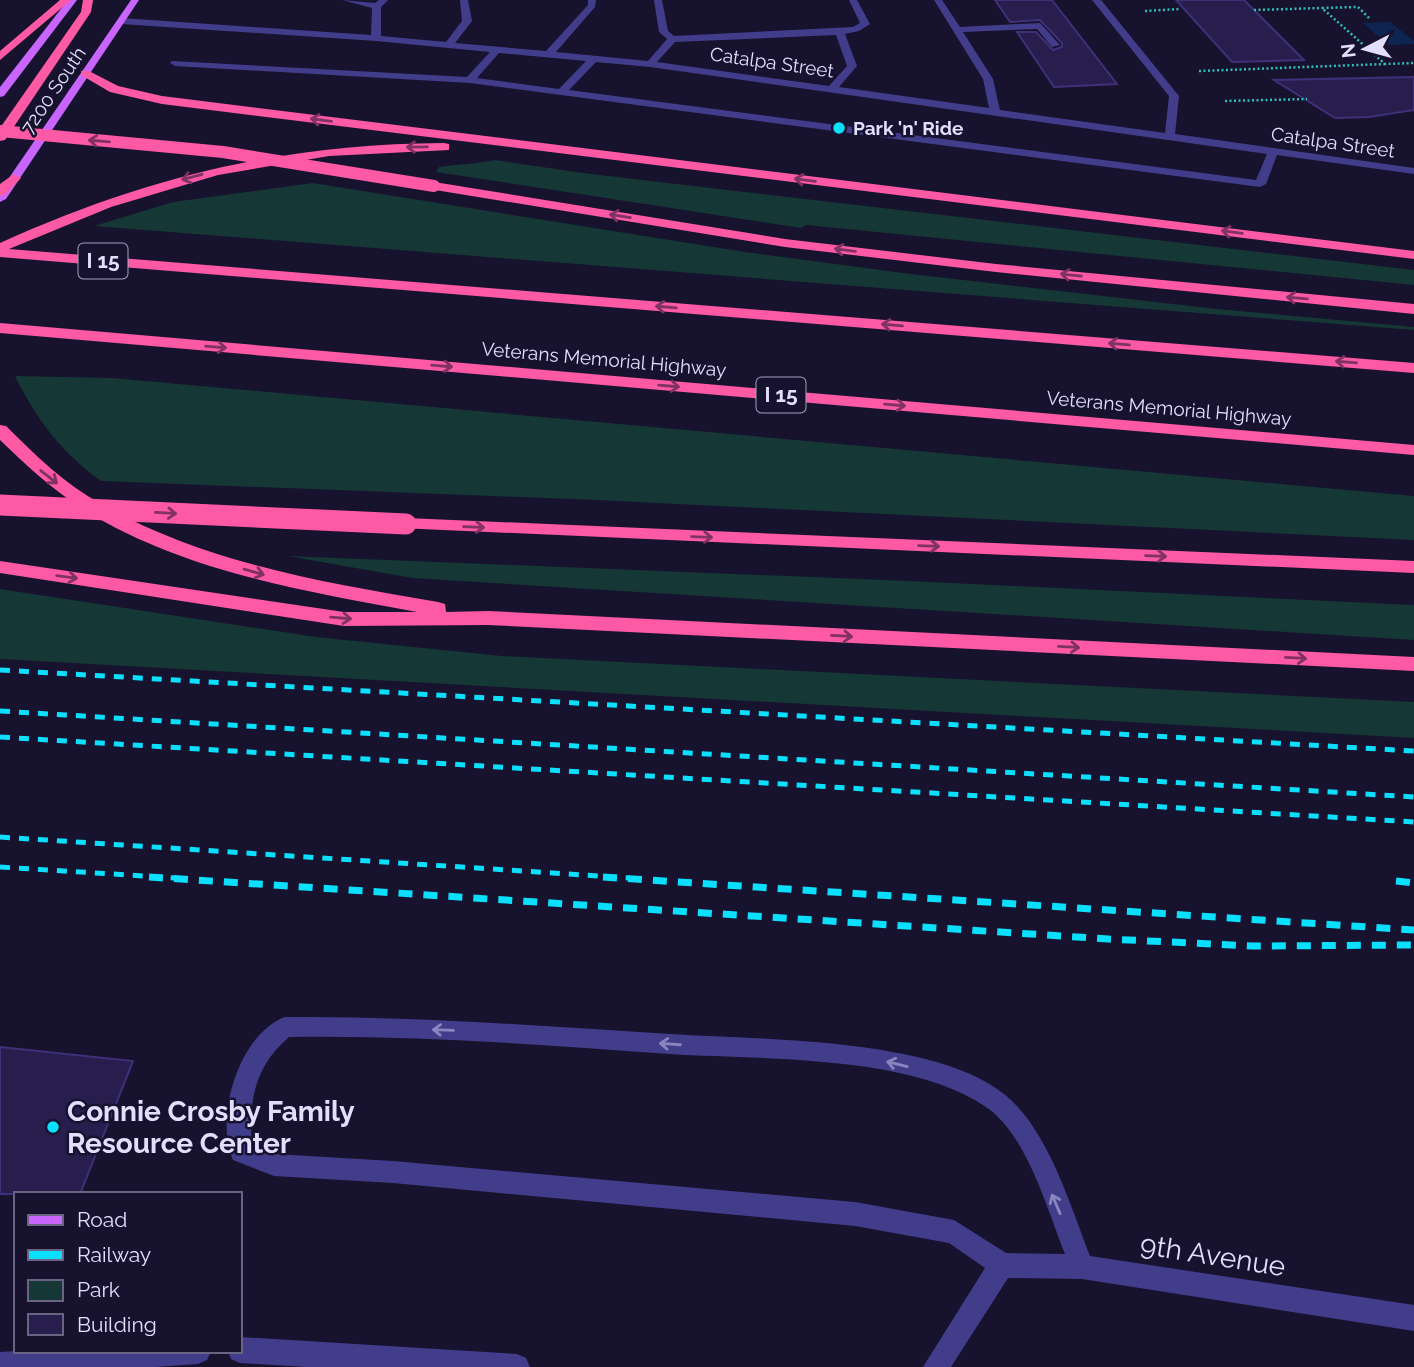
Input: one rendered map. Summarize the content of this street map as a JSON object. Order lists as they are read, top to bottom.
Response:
{
  "streets": {
    "highway": ["I 15", "Veterans Memorial Highway"],
    "main road": ["7200 South"],
    "street": ["Catalpa Street", "9th Avenue"]
  },
  "crossings": [
    ["Catalpa Street", "7200 South"]
  ],
  "places": ["Park 'n' Ride", "Connie Crosby Family Resource Center"],
  "legend": [
    "Road",
    "Railway",
    "Park",
    "Building"
  ],
  "north": "left"
}
